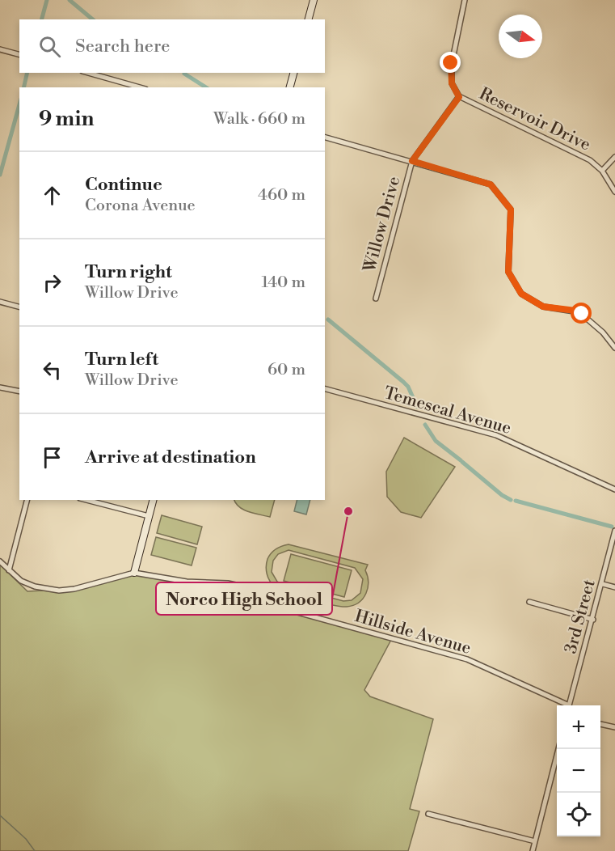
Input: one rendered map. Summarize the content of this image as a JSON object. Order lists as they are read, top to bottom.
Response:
{
  "streets": {
    "street": [
      "Reservoir Drive",
      "Willow Drive",
      "Temescal Avenue",
      "3rd Street",
      "Hillside Avenue"
    ]
  },
  "crossings": [
    ["Reservoir Drive", "Willow Drive"]
  ],
  "places": ["Norco High School"],
  "north": "right",
  "page": {
    "search": "Search here",
    "heading": ["9 min", "Walk · 660 m"],
    "list": [
      ["Continue", "Corona Avenue", "460 m"],
      ["Turn right", "Willow Drive", "140 m"],
      ["Turn left", "Willow Drive", "60 m"],
      "Arrive at destination"
    ],
    "map_buttons": ["+", "−"]
  }
}
